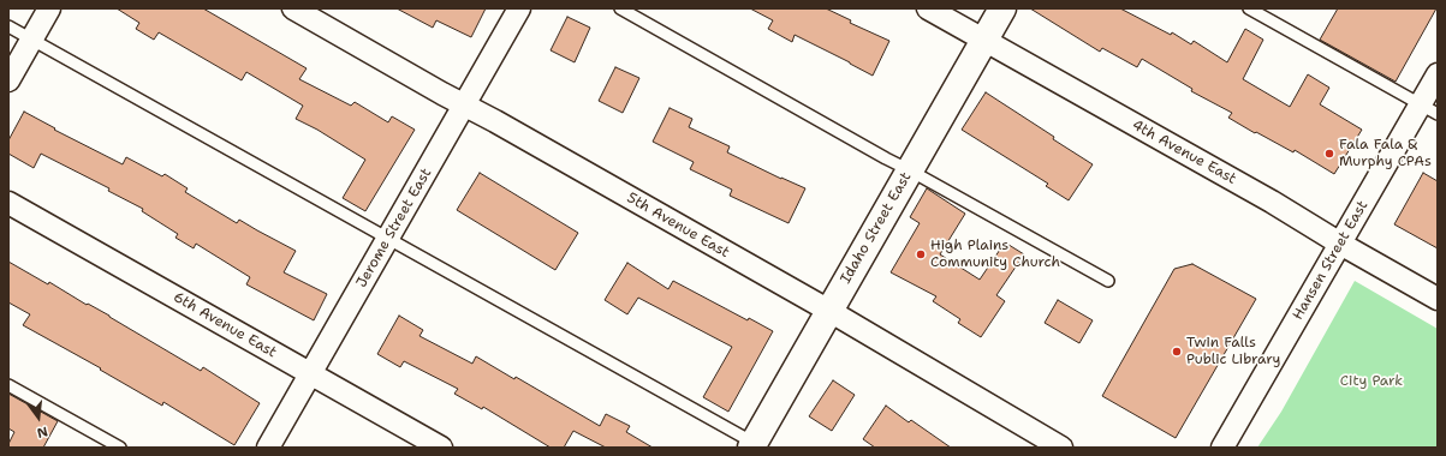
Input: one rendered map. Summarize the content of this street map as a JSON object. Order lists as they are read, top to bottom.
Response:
{
  "streets": {
    "street": [
      "4th Avenue East",
      "5th Avenue East",
      "Jerome Street East",
      "Idaho Street East",
      "Hansen Street East",
      "6th Avenue East"
    ]
  },
  "crossings": [
    ["4th Avenue East", "Idaho Street East"],
    ["4th Avenue East", "Hansen Street East"],
    ["5th Avenue East", "Jerome Street East"],
    ["5th Avenue East", "Idaho Street East"],
    ["Jerome Street East", "6th Avenue East"]
  ],
  "parks": ["City Park"],
  "places": ["Fala Fala & Murphy CPAs", "High Plains Community Church", "Twin Falls Public Library"],
  "north": "bottom"
}
